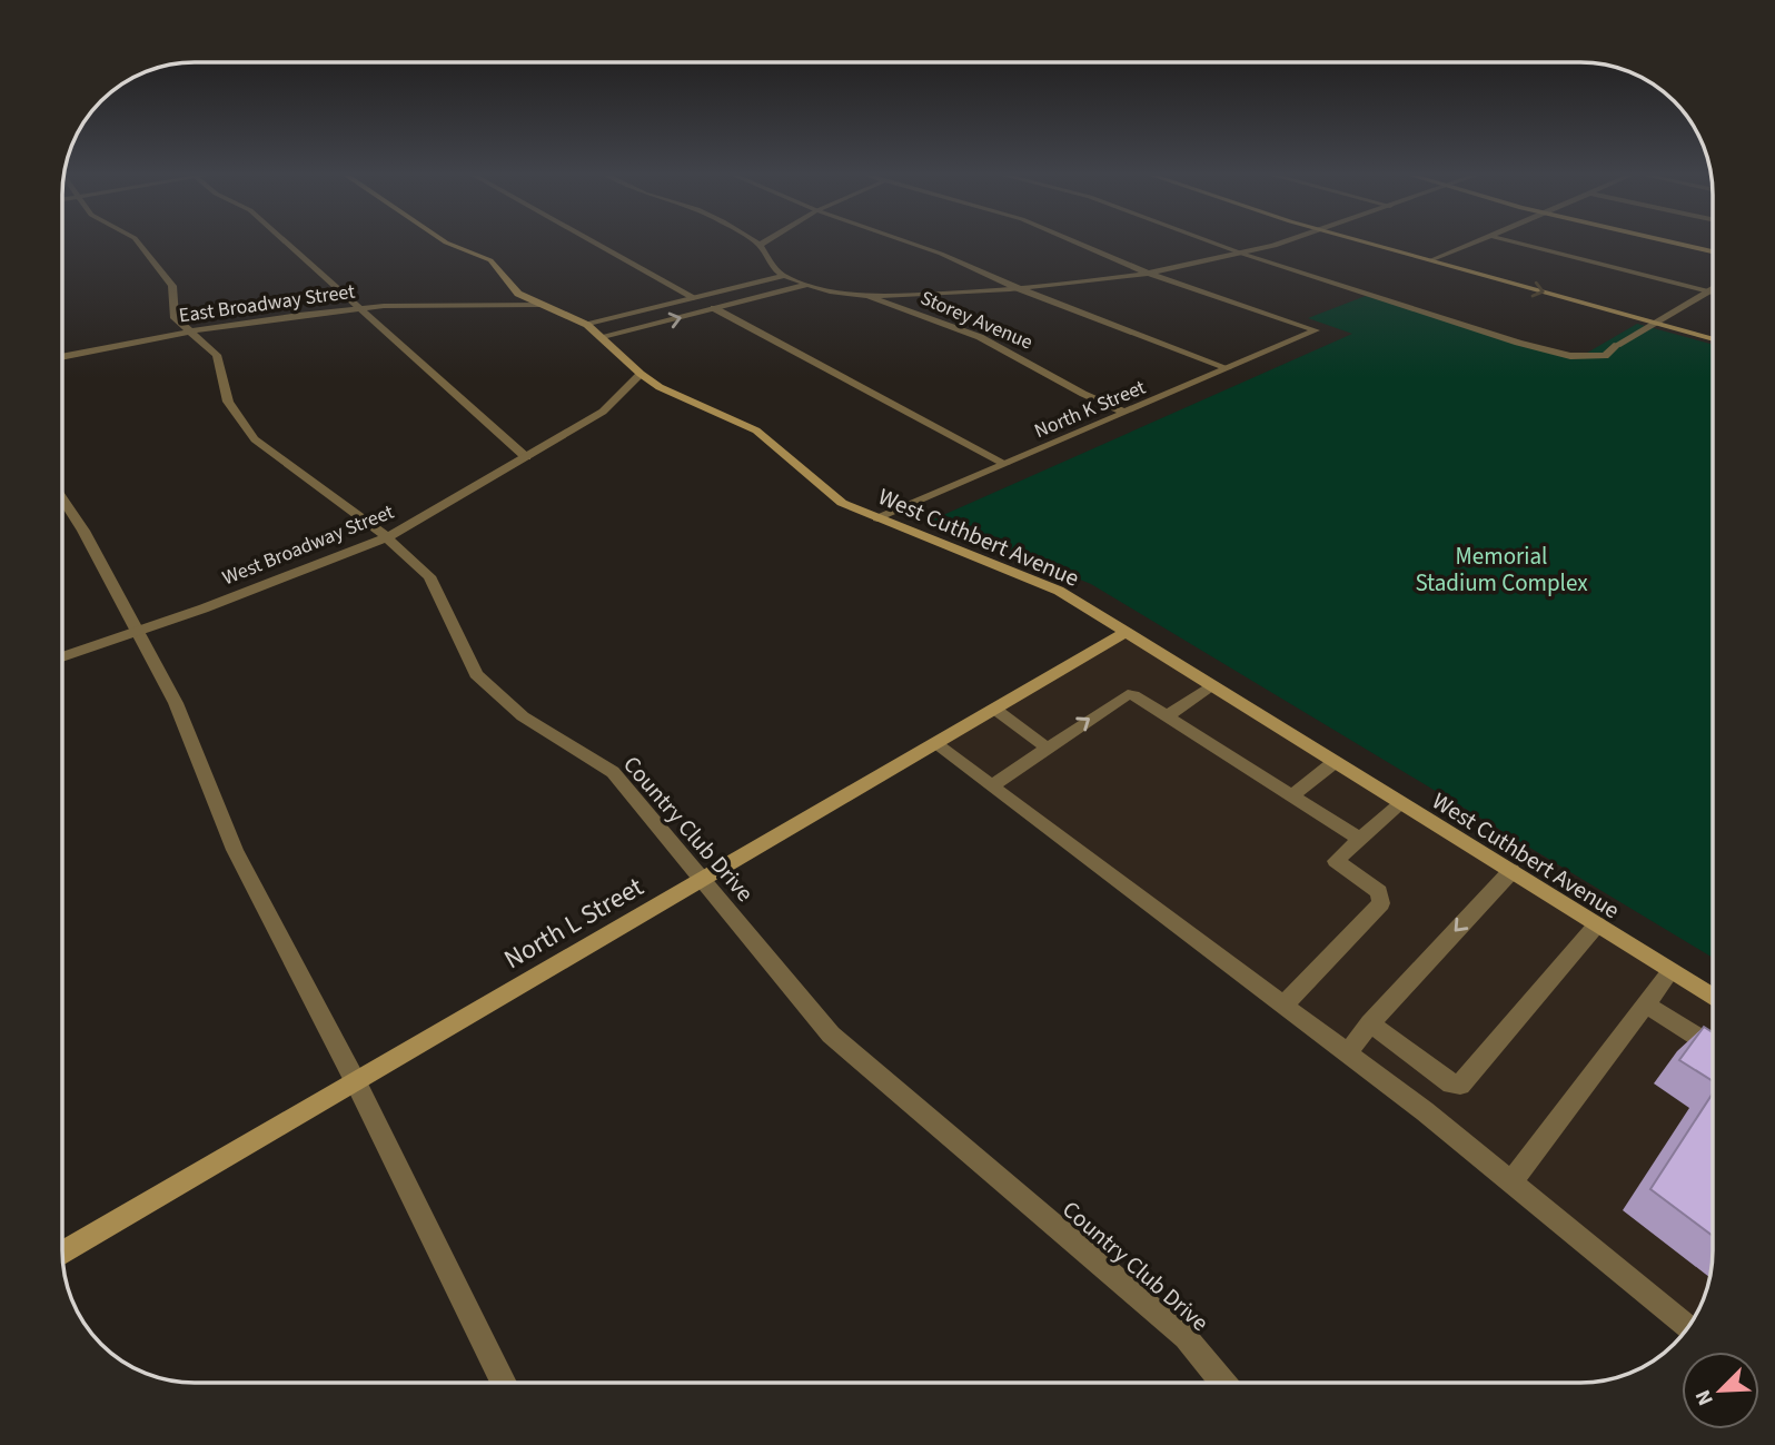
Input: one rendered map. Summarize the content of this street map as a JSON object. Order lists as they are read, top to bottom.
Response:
{
  "streets": {
    "street": [
      "East Broadway Street",
      "Storey Avenue",
      "North K Street",
      "West Cuthbert Avenue",
      "West Broadway Street",
      "Country Club Drive",
      "North L Street"
    ]
  },
  "crossings": [
    ["East Broadway Street", "West Cuthbert Avenue"],
    ["East Broadway Street", "Country Club Drive"],
    ["Storey Avenue", "North K Street"],
    ["North K Street", "West Cuthbert Avenue"],
    ["West Cuthbert Avenue", "West Broadway Street"],
    ["West Cuthbert Avenue", "North L Street"],
    ["West Broadway Street", "Country Club Drive"],
    ["Country Club Drive", "North L Street"]
  ],
  "parks": ["Memorial Stadium Complex"],
  "north": "bottom left"
}
